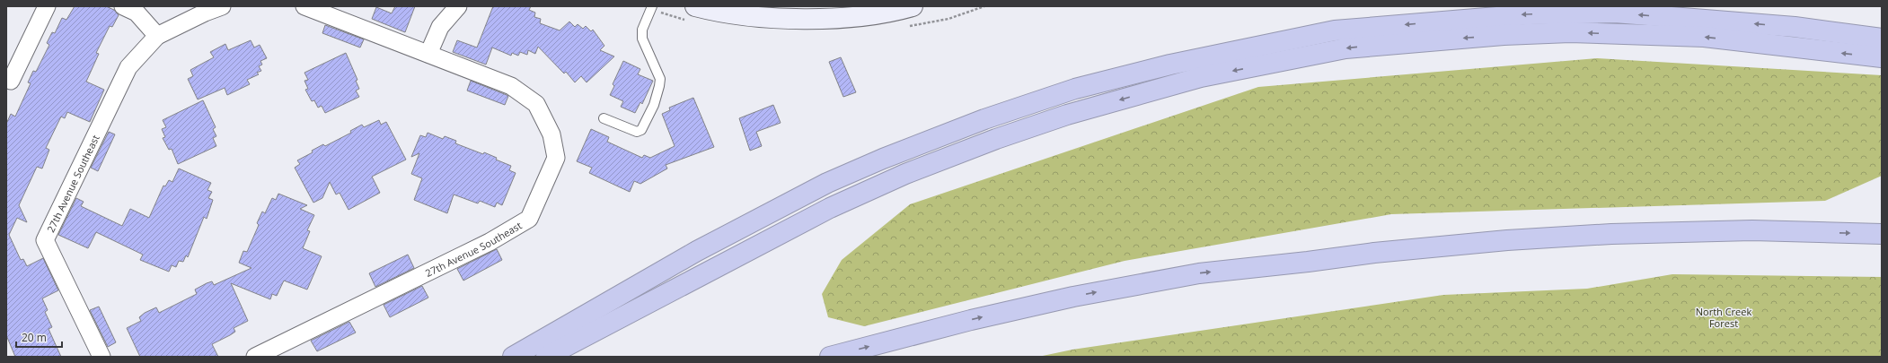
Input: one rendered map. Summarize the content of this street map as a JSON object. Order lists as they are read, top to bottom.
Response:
{
  "streets": {
    "street": ["27th Avenue Southeast"]
  },
  "parks": ["North Creek Forest"],
  "scale_bar": "20 m"
}
